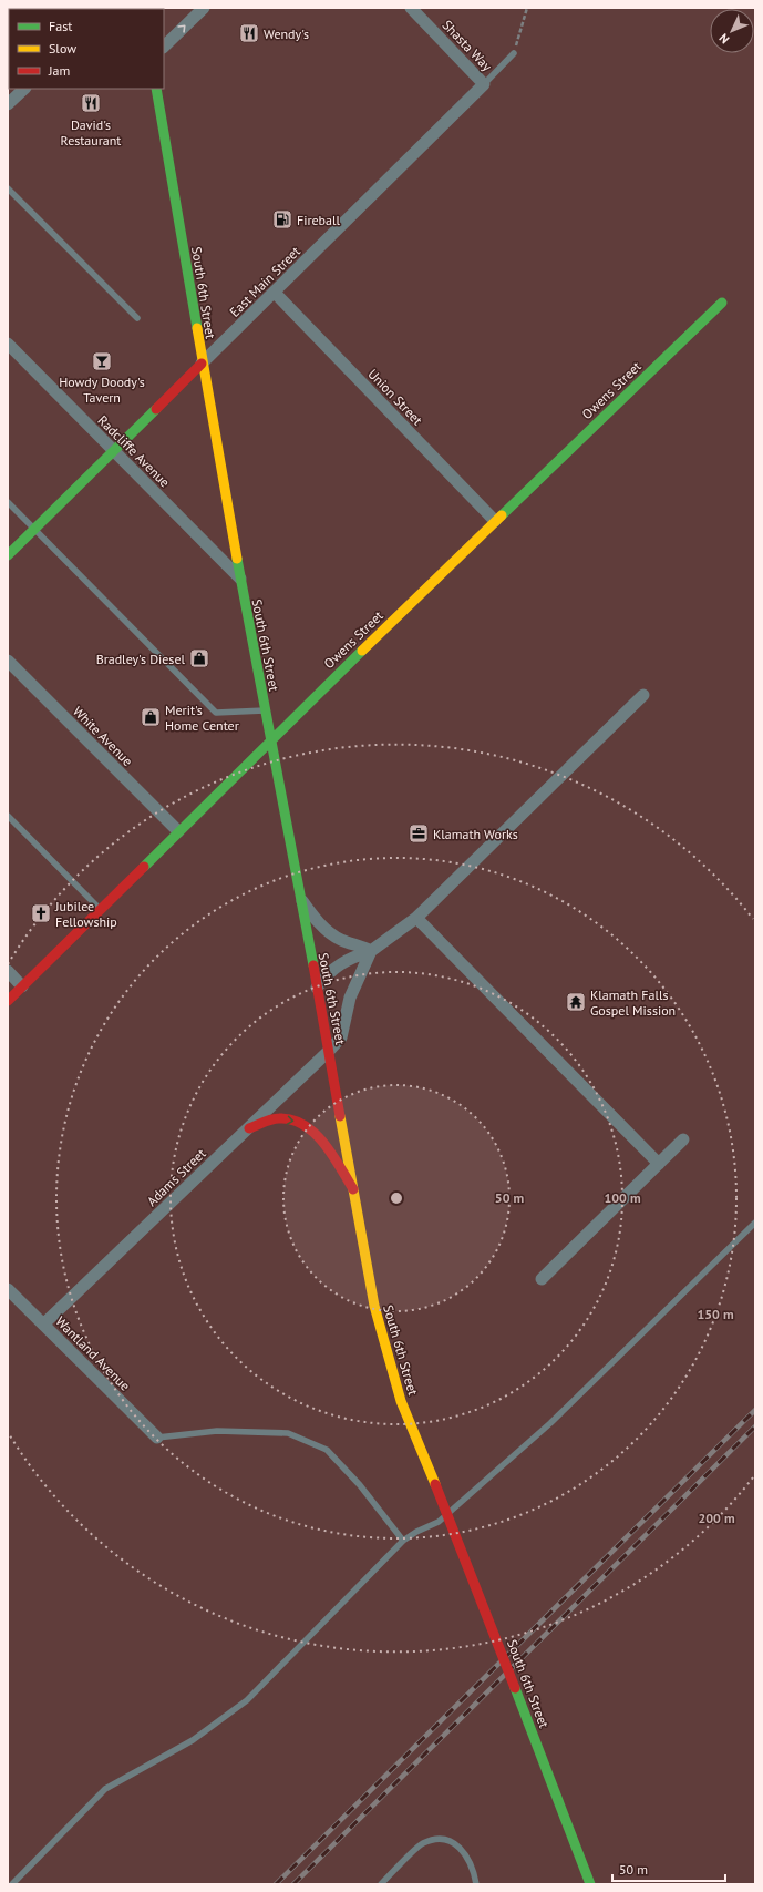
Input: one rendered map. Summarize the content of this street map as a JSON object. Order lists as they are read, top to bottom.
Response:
{
  "streets": {
    "main road": ["East Main Street", "South 6th Street", "Owens Street"],
    "street": [
      "Shasta Way",
      "Union Street",
      "Radcliffe Avenue",
      "White Avenue",
      "Adams Street",
      "Wantland Avenue"
    ]
  },
  "crossings": [
    ["Shasta Way", "East Main Street"],
    ["East Main Street", "South 6th Street"],
    ["East Main Street", "Union Street"],
    ["East Main Street", "Radcliffe Avenue"],
    ["South 6th Street", "Owens Street"],
    ["South 6th Street", "Radcliffe Avenue"],
    ["South 6th Street", "Adams Street"],
    ["Owens Street", "Union Street"],
    ["Owens Street", "White Avenue"],
    ["Adams Street", "Wantland Avenue"]
  ],
  "places": {
    "restaurant": ["Wendy's", "David's Restaurant"],
    "fuel station": ["Fireball"],
    "bar": ["Howdy Doody's Tavern"],
    "shop": ["Bradley's Diesel", "Merit's Home Center"],
    "office": ["Klamath Works"],
    "church": ["Jubilee Fellowship"],
    "temple": ["Klamath Falls Gospel Mission"]
  },
  "legend": ["Fast", "Slow", "Jam"],
  "scale_bar": "50 m",
  "north": "bottom left",
  "rings": [
    "50 m",
    "100 m",
    "150 m",
    "200 m"
  ]
}
